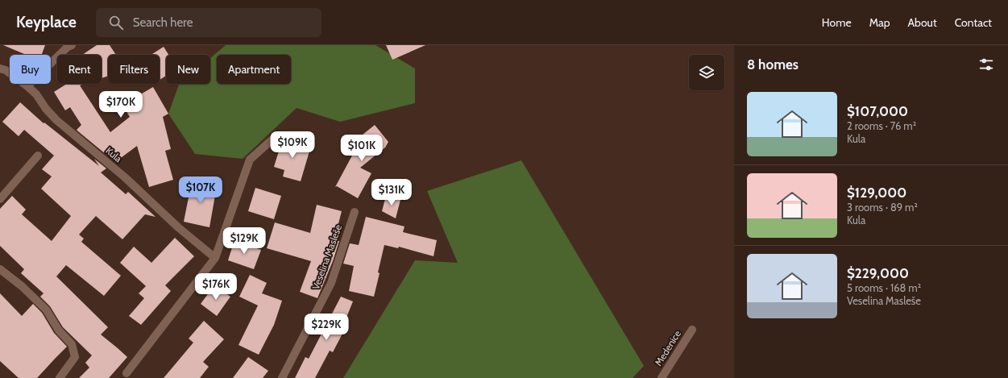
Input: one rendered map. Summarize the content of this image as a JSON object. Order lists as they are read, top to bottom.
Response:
{
  "streets": {
    "street": ["Kula", "Veselina Masleše", "Medenice"]
  },
  "page": {
    "header": "Keyplace",
    "search": "Search here",
    "nav": [
      "Home",
      "Map",
      "About",
      "Contact"
    ],
    "heading": "8 homes",
    "chip": [
      "Buy",
      "Rent",
      "Filters",
      "New",
      "Apartment"
    ],
    "list": [
      {
        "name": "$107,000",
        "note": "2 rooms · 76 m² · Kula"
      },
      {
        "name": "$129,000",
        "note": "3 rooms · 89 m² · Kula"
      },
      {
        "name": "$229,000",
        "note": "5 rooms · 168 m² · Veselina Masleše"
      }
    ],
    "price": [
      "$170K",
      "$109K",
      "$101K",
      "$107K",
      "$131K",
      "$129K",
      "$176K",
      "$229K"
    ]
  }
}
